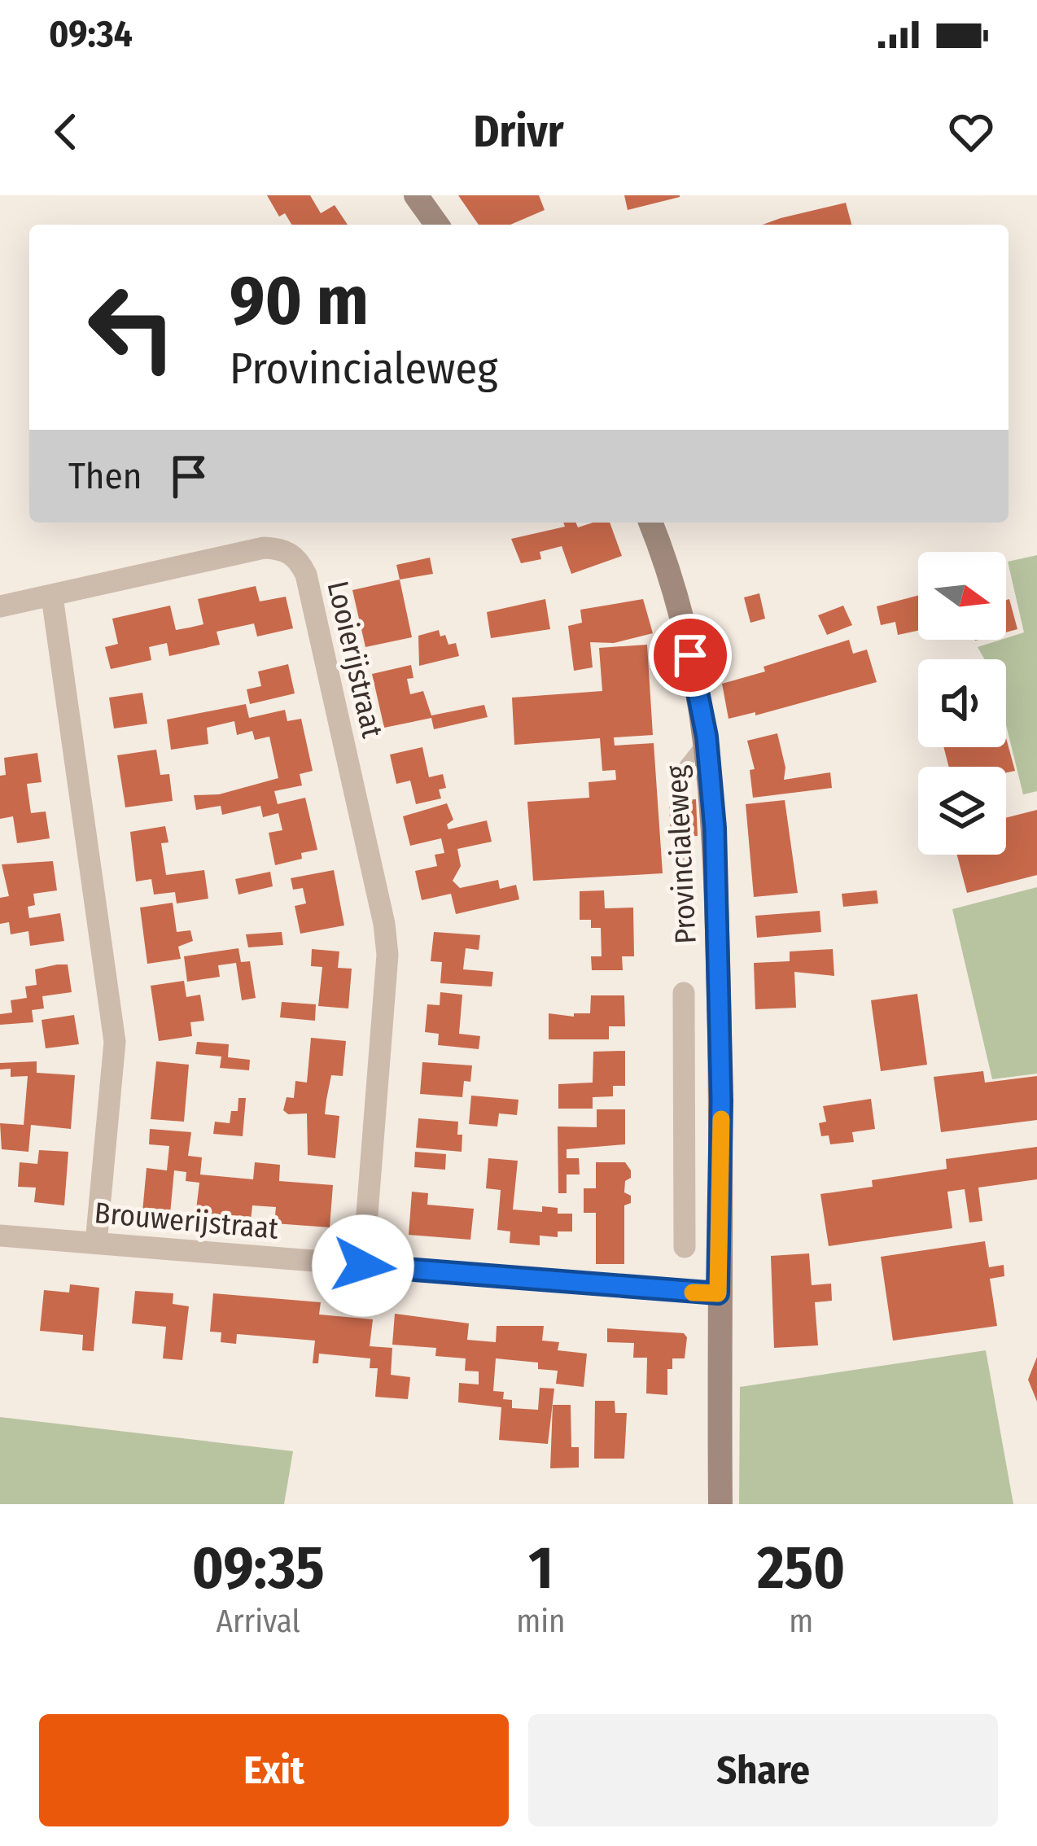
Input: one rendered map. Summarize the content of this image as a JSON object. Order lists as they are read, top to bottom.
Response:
{
  "streets": {
    "street": ["Looierijstraat", "Provincialeweg", "Brouwerijstraat"]
  },
  "crossings": [
    ["Looierijstraat", "Brouwerijstraat"],
    ["Provincialeweg", "Brouwerijstraat"]
  ],
  "north": "right",
  "page": {
    "status": "09:34",
    "header": "Drivr",
    "turn": ["90 m", "Provincialeweg"],
    "then": "Then",
    "eta": [
      "09:35",
      "Arrival",
      "1",
      "min",
      "250",
      "m"
    ],
    "buttons": ["Exit", "Share"]
  }
}
